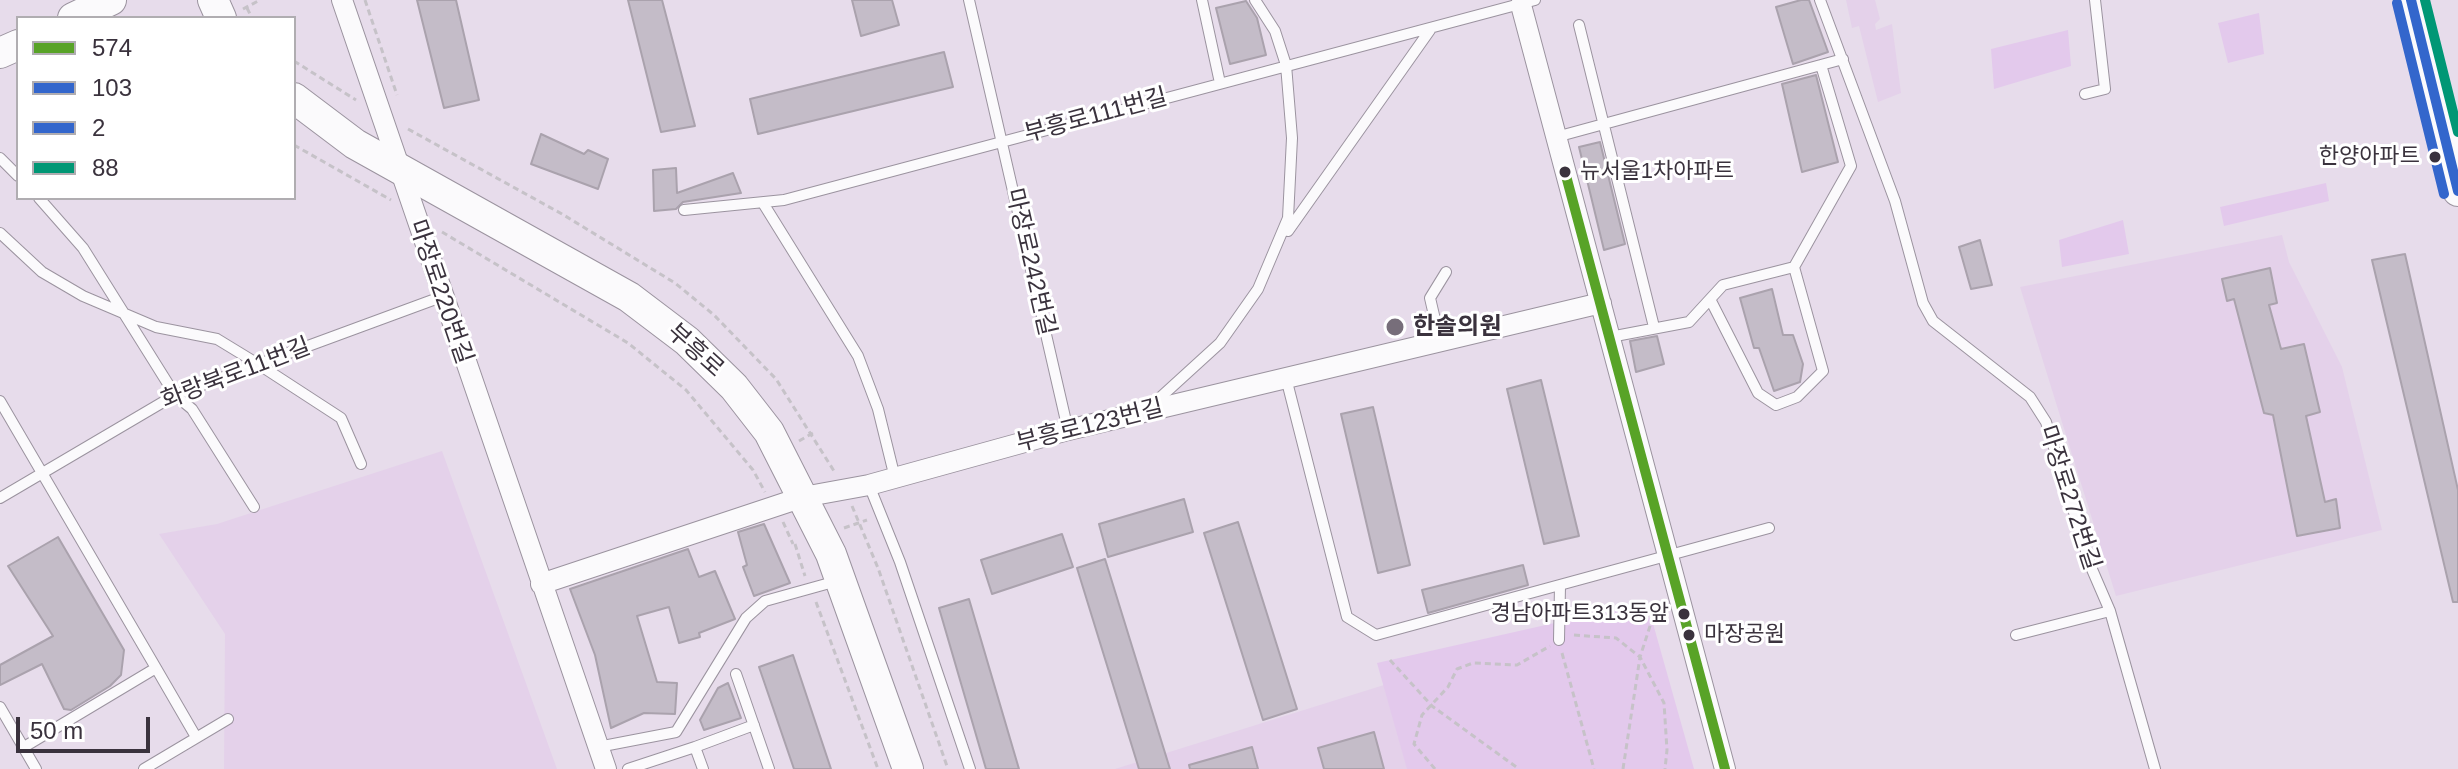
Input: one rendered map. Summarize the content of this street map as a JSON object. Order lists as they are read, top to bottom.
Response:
{
  "streets": {
    "main road": ["부흥로"],
    "street": ["마장로220번길", "부흥로123번길"],
    "lane": [
      "부흥로111번길",
      "마장로242번길",
      "화랑북로11번길",
      "마장로272번길"
    ]
  },
  "crossings": [
    ["부흥로111번길", "마장로242번길"],
    ["마장로242번길", "부흥로123번길"],
    ["마장로220번길", "부흥로"],
    ["마장로220번길", "화랑북로11번길"],
    ["부흥로", "부흥로123번길"]
  ],
  "places": [
    "한양아파트",
    "뉴서울1차아파트",
    "한솔의원",
    "경남아파트313동앞",
    "마장공원"
  ],
  "lines": [
    "transit line 103",
    "transit line 88",
    "transit line 2",
    "transit line 574"
  ],
  "legend": [
    "574",
    "103",
    "2",
    "88"
  ],
  "scale_bar": "50 m"
}
